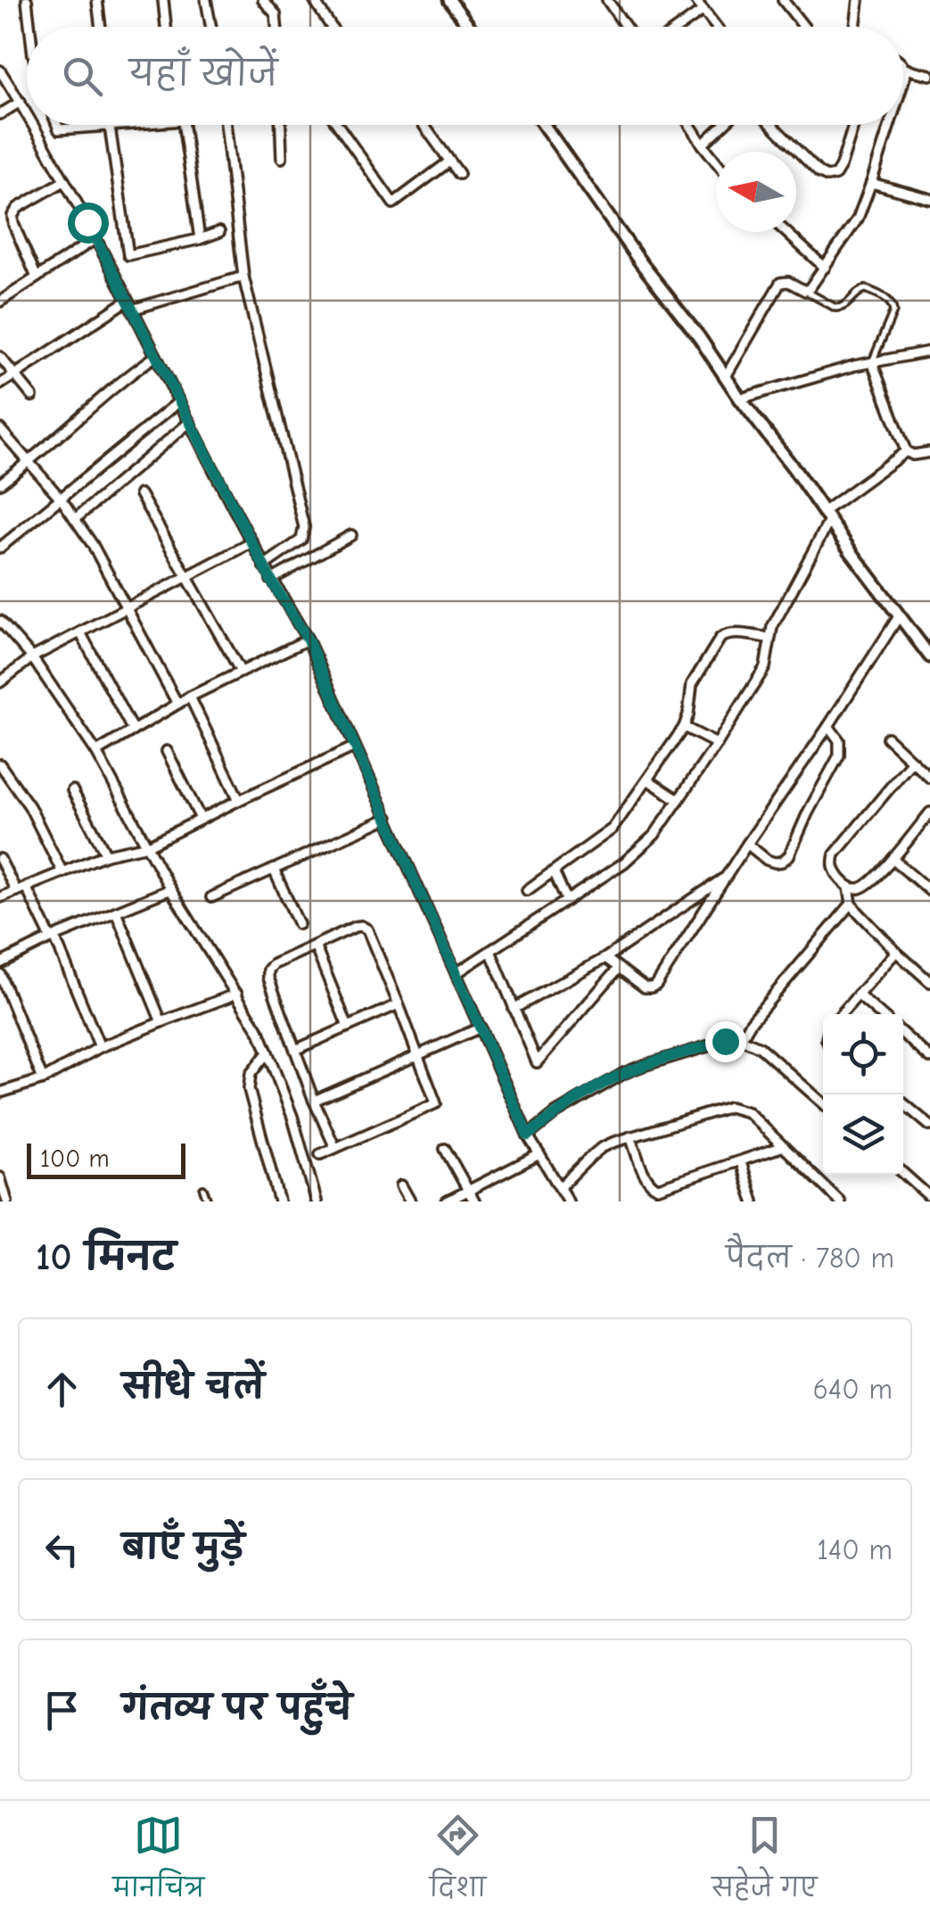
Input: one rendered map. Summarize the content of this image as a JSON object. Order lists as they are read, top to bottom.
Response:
{
  "scale_bar": "100 m",
  "north": "left",
  "page": {
    "search": "यहाँ खोजें",
    "scale": "100 m",
    "heading": ["10 मिनट", "पैदल · 780 m"],
    "list": [
      ["सीधे चलें", "640 m"],
      ["बाएँ मुड़ें", "140 m"],
      "गंतव्य पर पहुँचे"
    ],
    "nav": ["मानचित्र", "दिशा", "सहेजे गए"]
  }
}
